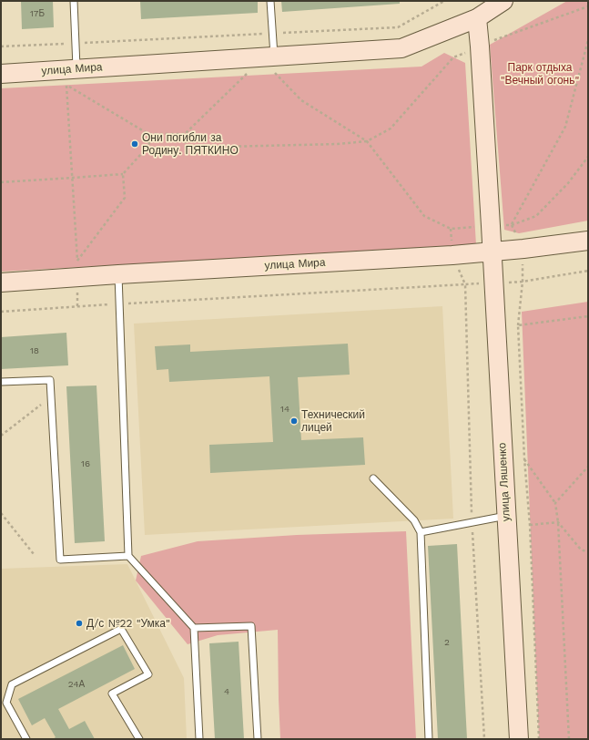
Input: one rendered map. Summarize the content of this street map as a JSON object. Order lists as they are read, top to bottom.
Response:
{
  "streets": {
    "main road": ["улица Мира", "улица Ляшенко"]
  },
  "crossings": [
    ["улица Мира", "улица Ляшенко"]
  ],
  "parks": ["Парк отдыха \"Вечный огонь\""],
  "places": ["Они погибли за Родину. ПЯТКИНО", "Технический лицей", "Д/с №22 \"Умка\""],
  "house_numbers": [
    "17Б",
    "18",
    "14",
    "16",
    "2",
    "24А",
    "4"
  ]
}
